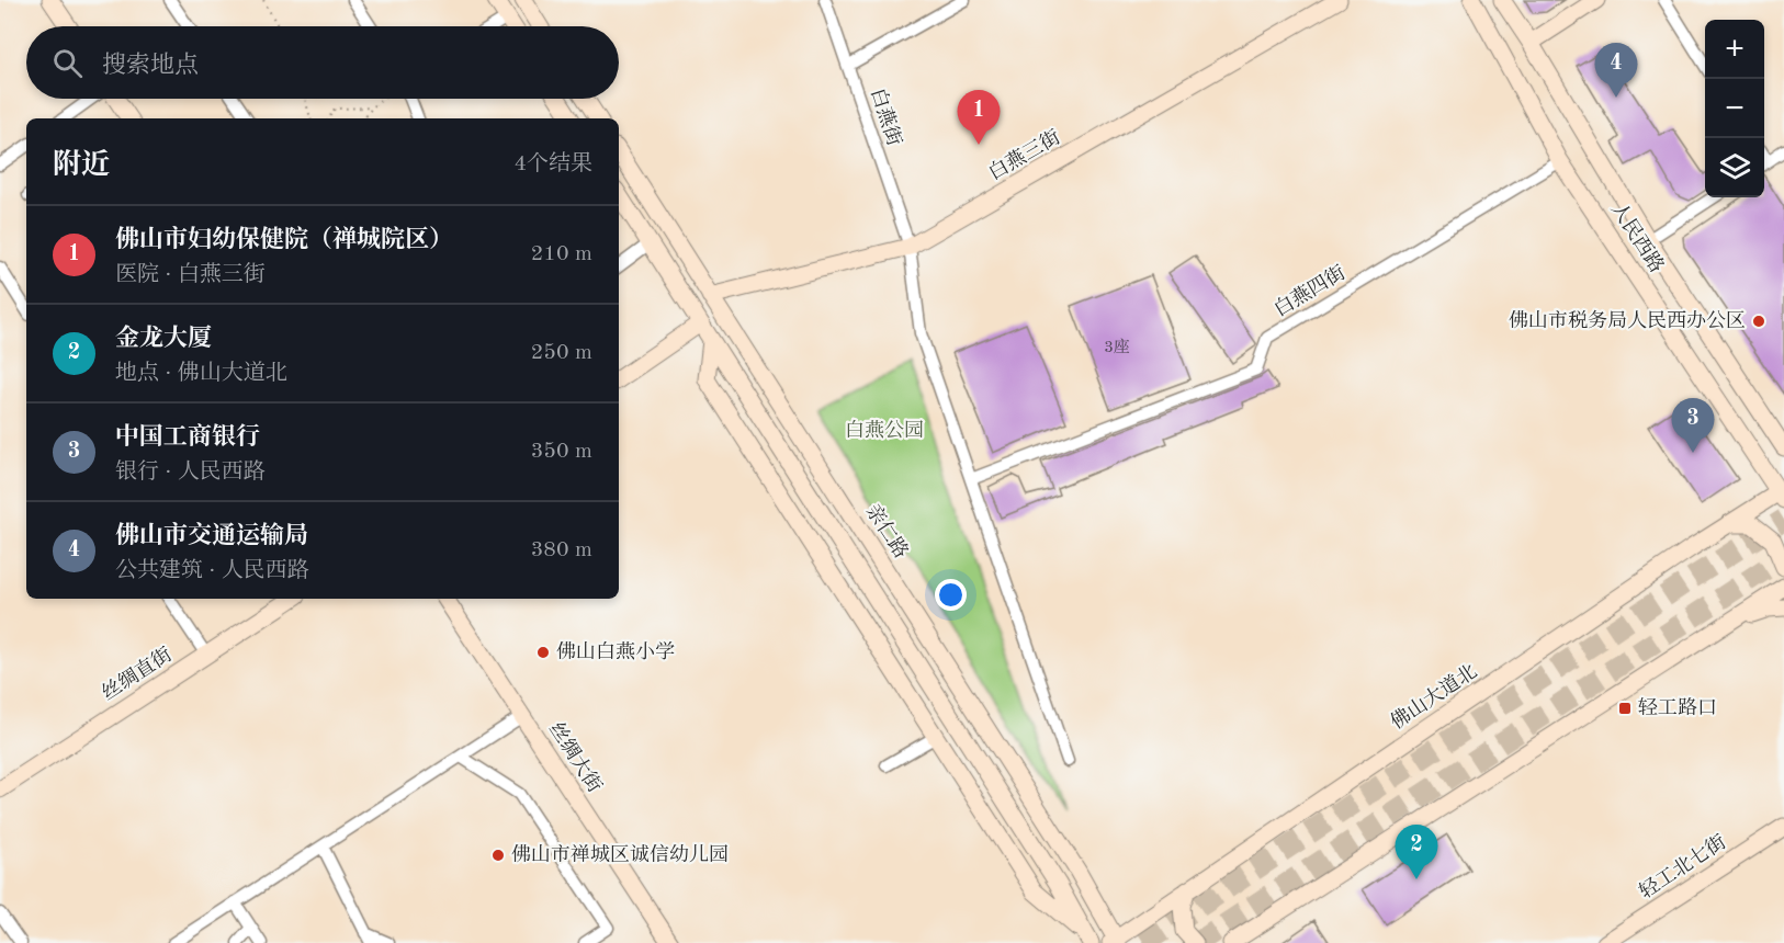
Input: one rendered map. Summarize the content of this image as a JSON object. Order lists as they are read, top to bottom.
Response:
{
  "streets": {
    "main road": [
      "白燕三街",
      "人民西路",
      "亲仁路",
      "丝绸直街",
      "佛山大道北",
      "丝绸大街",
      "轻工北七街"
    ],
    "street": ["白燕街", "白燕四街"]
  },
  "crossings": [
    ["白燕街", "白燕三街"],
    ["白燕街", "白燕四街"],
    ["白燕三街", "亲仁路"],
    ["人民西路", "白燕四街"],
    ["人民西路", "佛山大道北"],
    ["亲仁路", "佛山大道北"]
  ],
  "parks": ["白燕公园"],
  "places": {
    "other": ["佛山市税务局人民西办公区", "佛山白燕小学", "佛山市禅城区诚信幼儿园"],
    "transit": ["轻工路口"]
  },
  "house_numbers": ["3座"],
  "page": {
    "map_buttons": ["+", "−"],
    "search": "搜索地点",
    "pins": [
      "4",
      "1",
      "3",
      "2"
    ],
    "heading": ["附近", "4个结果"],
    "list": [
      {
        "mark": "1",
        "name": "佛山市妇幼保健院（禅城院区）",
        "note": "医院 · 白燕三街",
        "value": "210 m"
      },
      {
        "mark": "2",
        "name": "金龙大厦",
        "note": "地点 · 佛山大道北",
        "value": "250 m"
      },
      {
        "mark": "3",
        "name": "中国工商银行",
        "note": "银行 · 人民西路",
        "value": "350 m"
      },
      {
        "mark": "4",
        "name": "佛山市交通运输局",
        "note": "公共建筑 · 人民西路",
        "value": "380 m"
      }
    ]
  }
}
